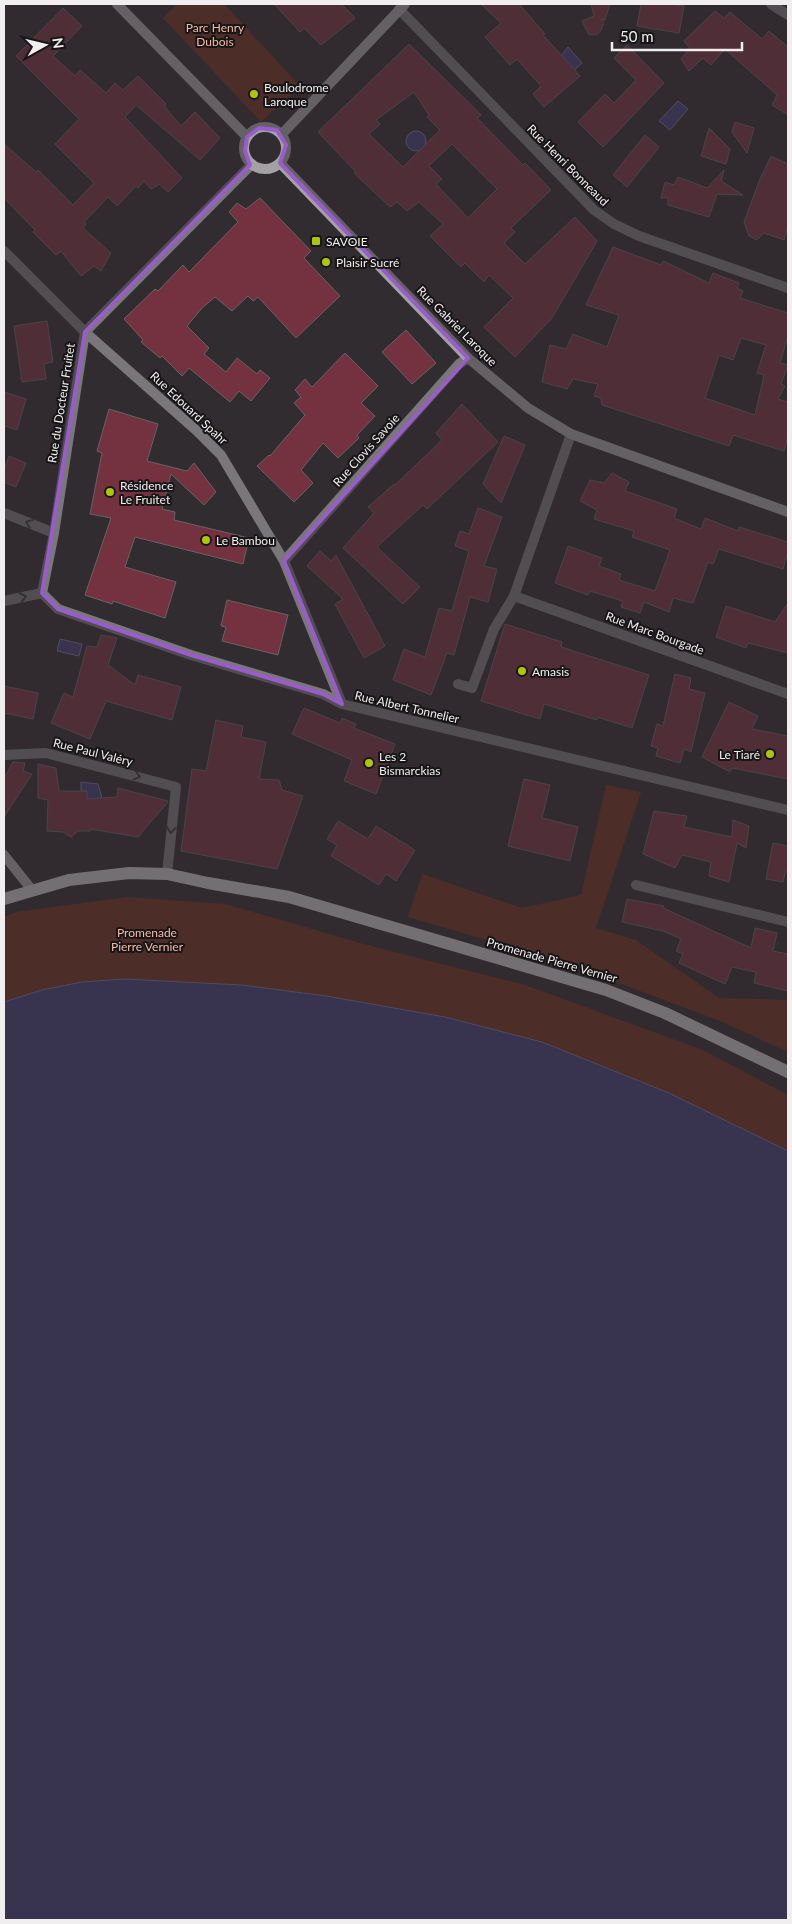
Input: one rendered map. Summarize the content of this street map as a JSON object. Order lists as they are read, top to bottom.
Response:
{
  "streets": {
    "main road": ["Promenade Pierre Vernier"],
    "street": [
      "Rue Henri Bonneaud",
      "Rue Gabriel Laroque",
      "Rue du Docteur Fruitet",
      "Rue Edouard Spahr",
      "Rue Clovis Savoie",
      "Rue Marc Bourgade",
      "Rue Albert Tonnelier",
      "Rue Paul Valéry"
    ]
  },
  "crossings": [
    ["Rue Gabriel Laroque", "Rue du Docteur Fruitet"],
    ["Rue Gabriel Laroque", "Rue Clovis Savoie"],
    ["Rue du Docteur Fruitet", "Rue Edouard Spahr"],
    ["Rue du Docteur Fruitet", "Rue Albert Tonnelier"],
    ["Rue Edouard Spahr", "Rue Clovis Savoie"],
    ["Rue Edouard Spahr", "Rue Albert Tonnelier"],
    ["Rue Paul Valéry", "Promenade Pierre Vernier"]
  ],
  "parks": ["Parc Henry Dubois", "Promenade Pierre Vernier"],
  "places": {
    "other": [
      "Boulodrome Laroque",
      "Plaisir Sucré",
      "Résidence Le Fruitet",
      "Le Bambou",
      "Amasis",
      "Le Tiaré",
      "Les 2 Bismarckias"
    ],
    "transit": ["SAVOIE"]
  },
  "scale_bar": "50 m",
  "north": "right"
}
